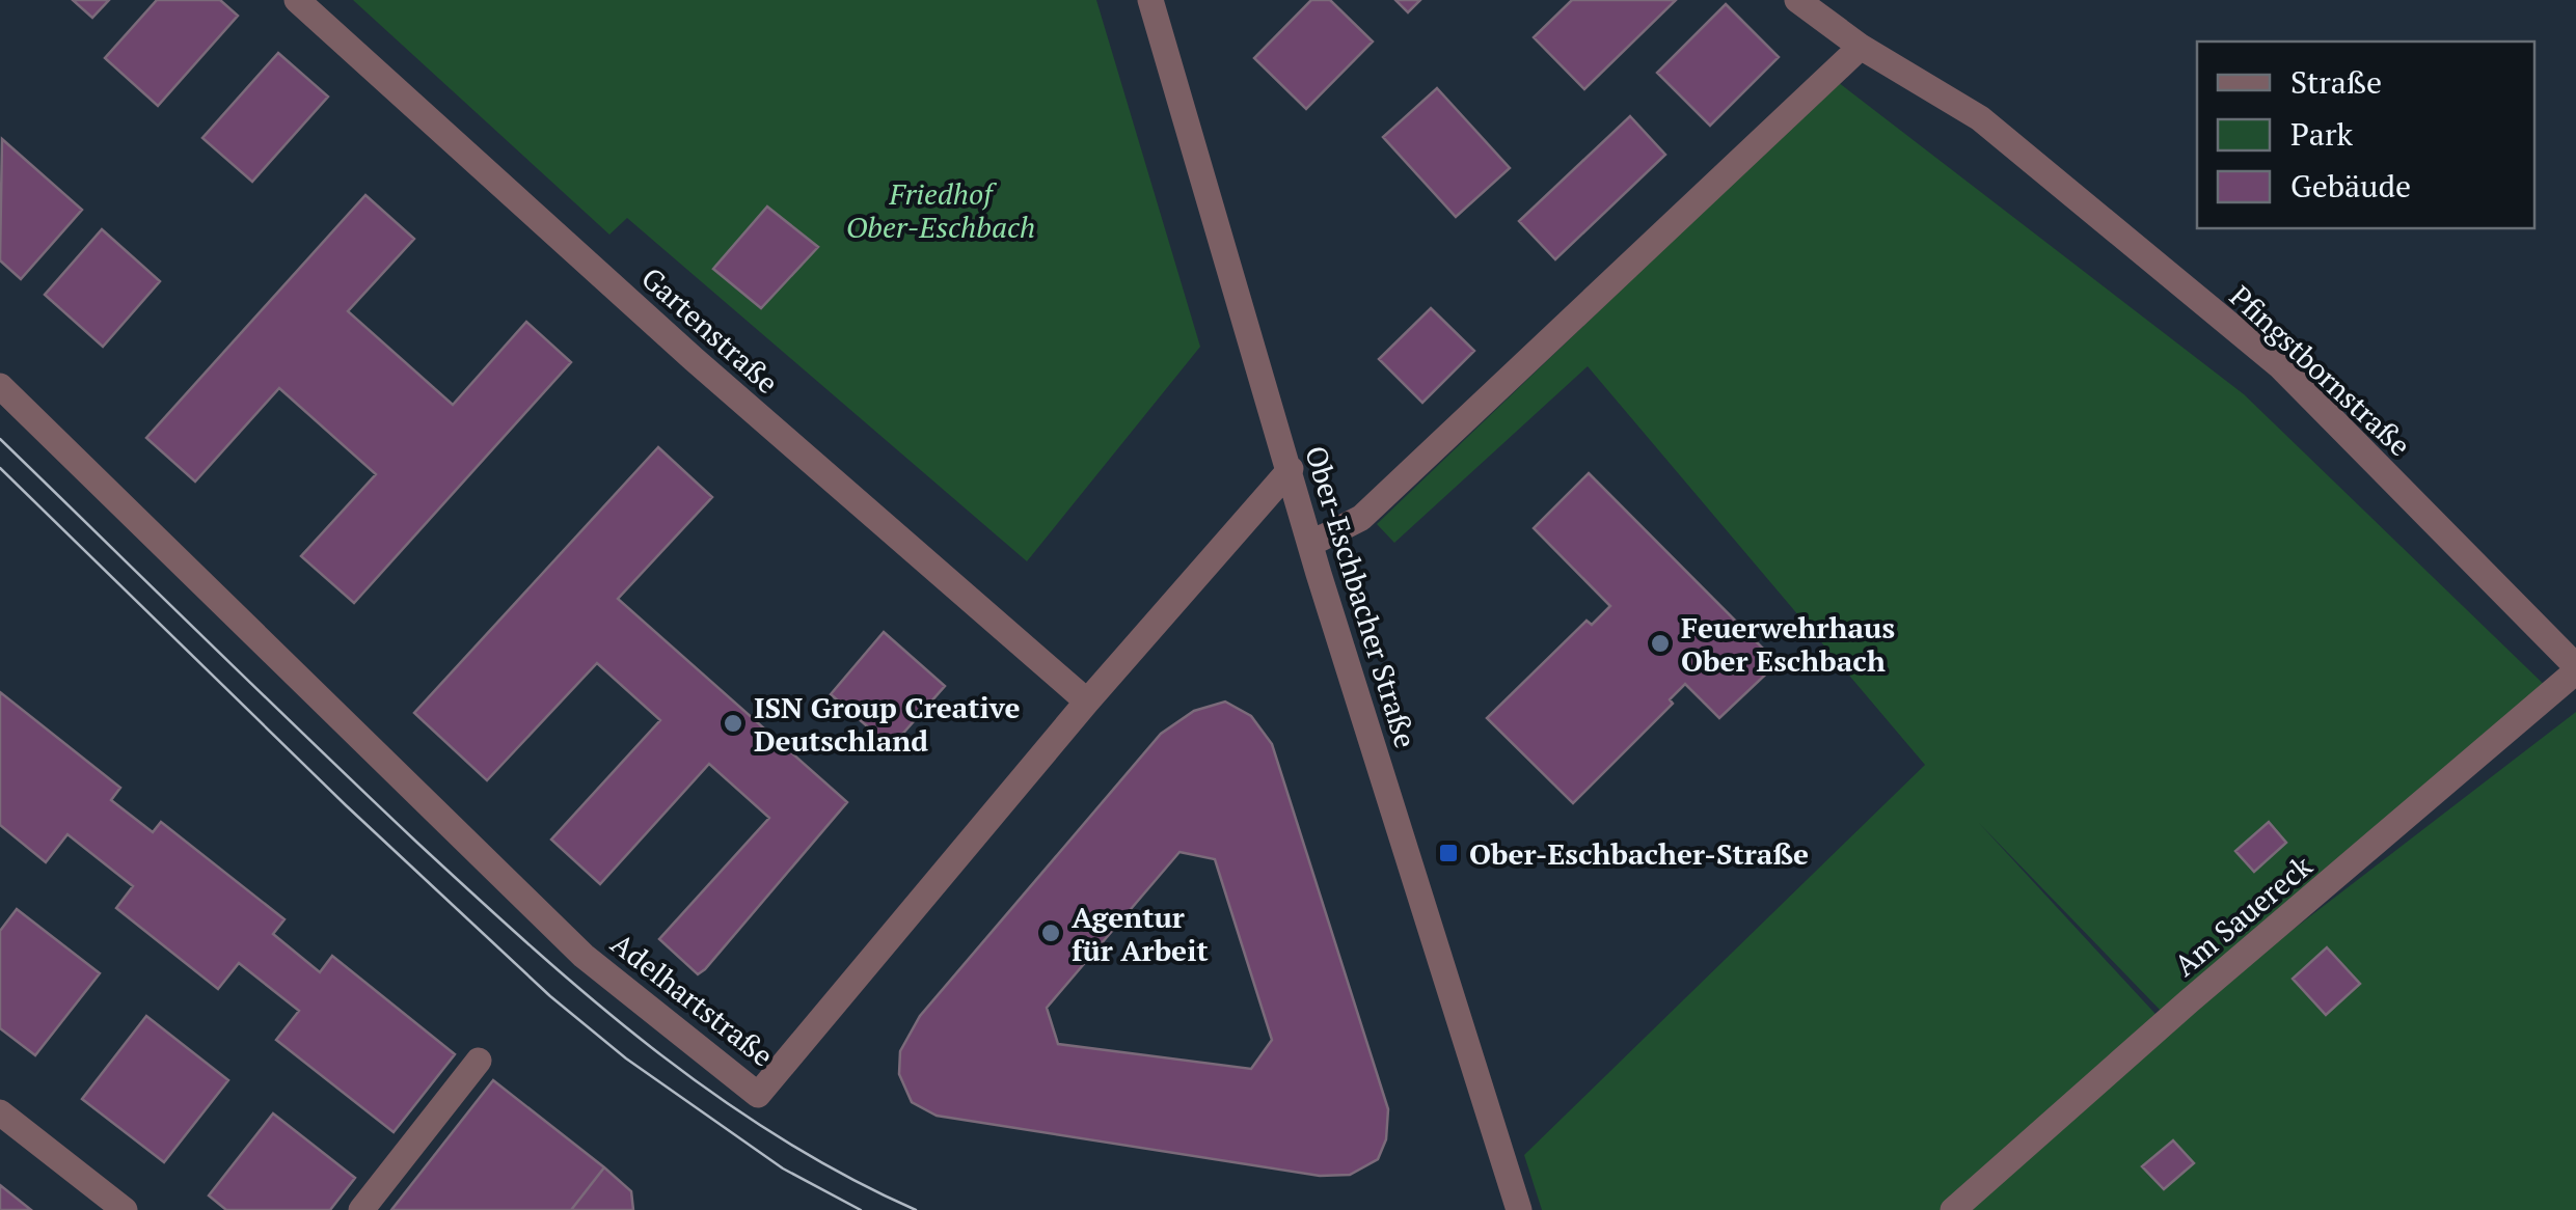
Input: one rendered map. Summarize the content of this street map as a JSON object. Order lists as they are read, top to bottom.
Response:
{
  "streets": {
    "street": [
      "Gartenstraße",
      "Pfingstbornstraße",
      "Ober-Eschbacher Straße",
      "Am Sauereck",
      "Adelhartstraße"
    ]
  },
  "crossings": [
    ["Gartenstraße", "Adelhartstraße"],
    ["Pfingstbornstraße", "Am Sauereck"],
    ["Ober-Eschbacher Straße", "Adelhartstraße"]
  ],
  "parks": ["Friedhof Ober-Eschbach"],
  "places": {
    "other": ["Feuerwehrhaus Ober Eschbach", "ISN Group Creative Deutschland", "Agentur für Arbeit"],
    "transit": ["Ober-Eschbacher-Straße"]
  },
  "legend": ["Straße", "Park", "Gebäude"]
}
